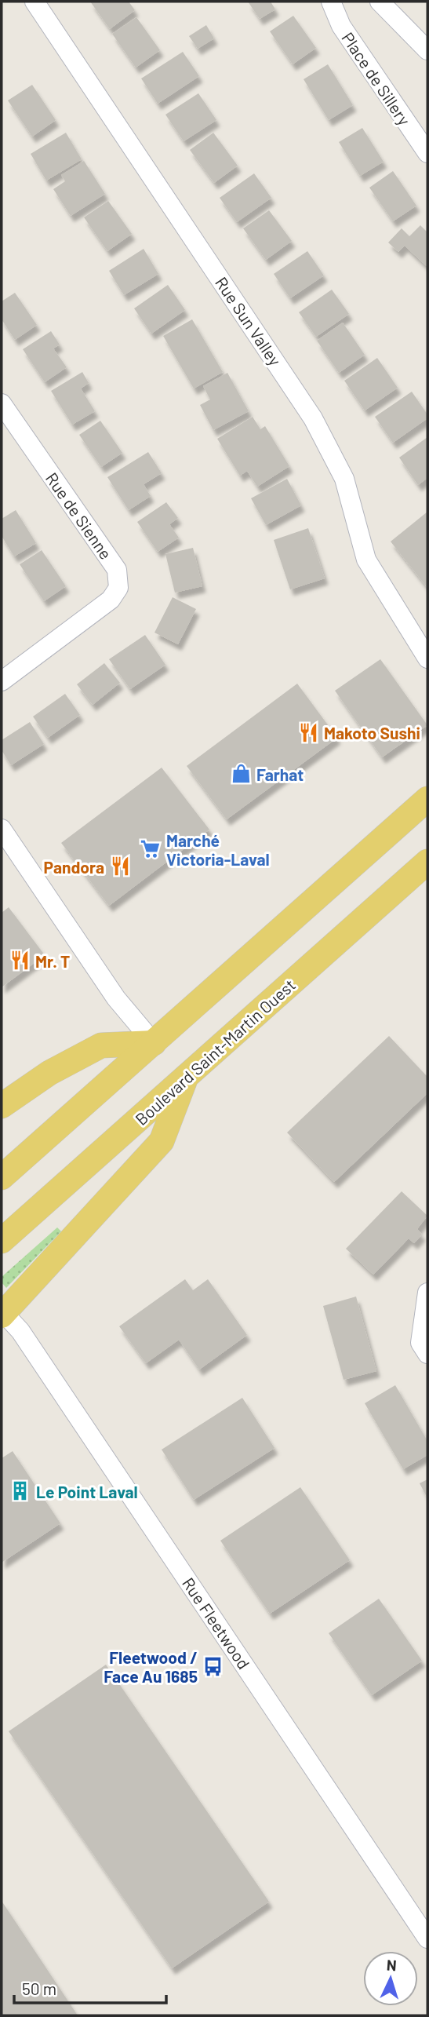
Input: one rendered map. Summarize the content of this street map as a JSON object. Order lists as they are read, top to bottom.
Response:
{
  "streets": {
    "main road": ["Boulevard Saint-Martin Ouest"],
    "street": [
      "Place de Sillery",
      "Rue Sun Valley",
      "Rue de Sienne",
      "Rue Fleetwood"
    ]
  },
  "places": {
    "restaurant": ["Makoto Sushi", "Pandora", "Mr. T"],
    "shop": ["Farhat"],
    "supermarket": ["Marché Victoria-Laval"],
    "building": ["Le Point Laval"],
    "bus stop": ["Fleetwood / Face Au 1685"]
  },
  "scale_bar": "50 m",
  "north": "top"
}
